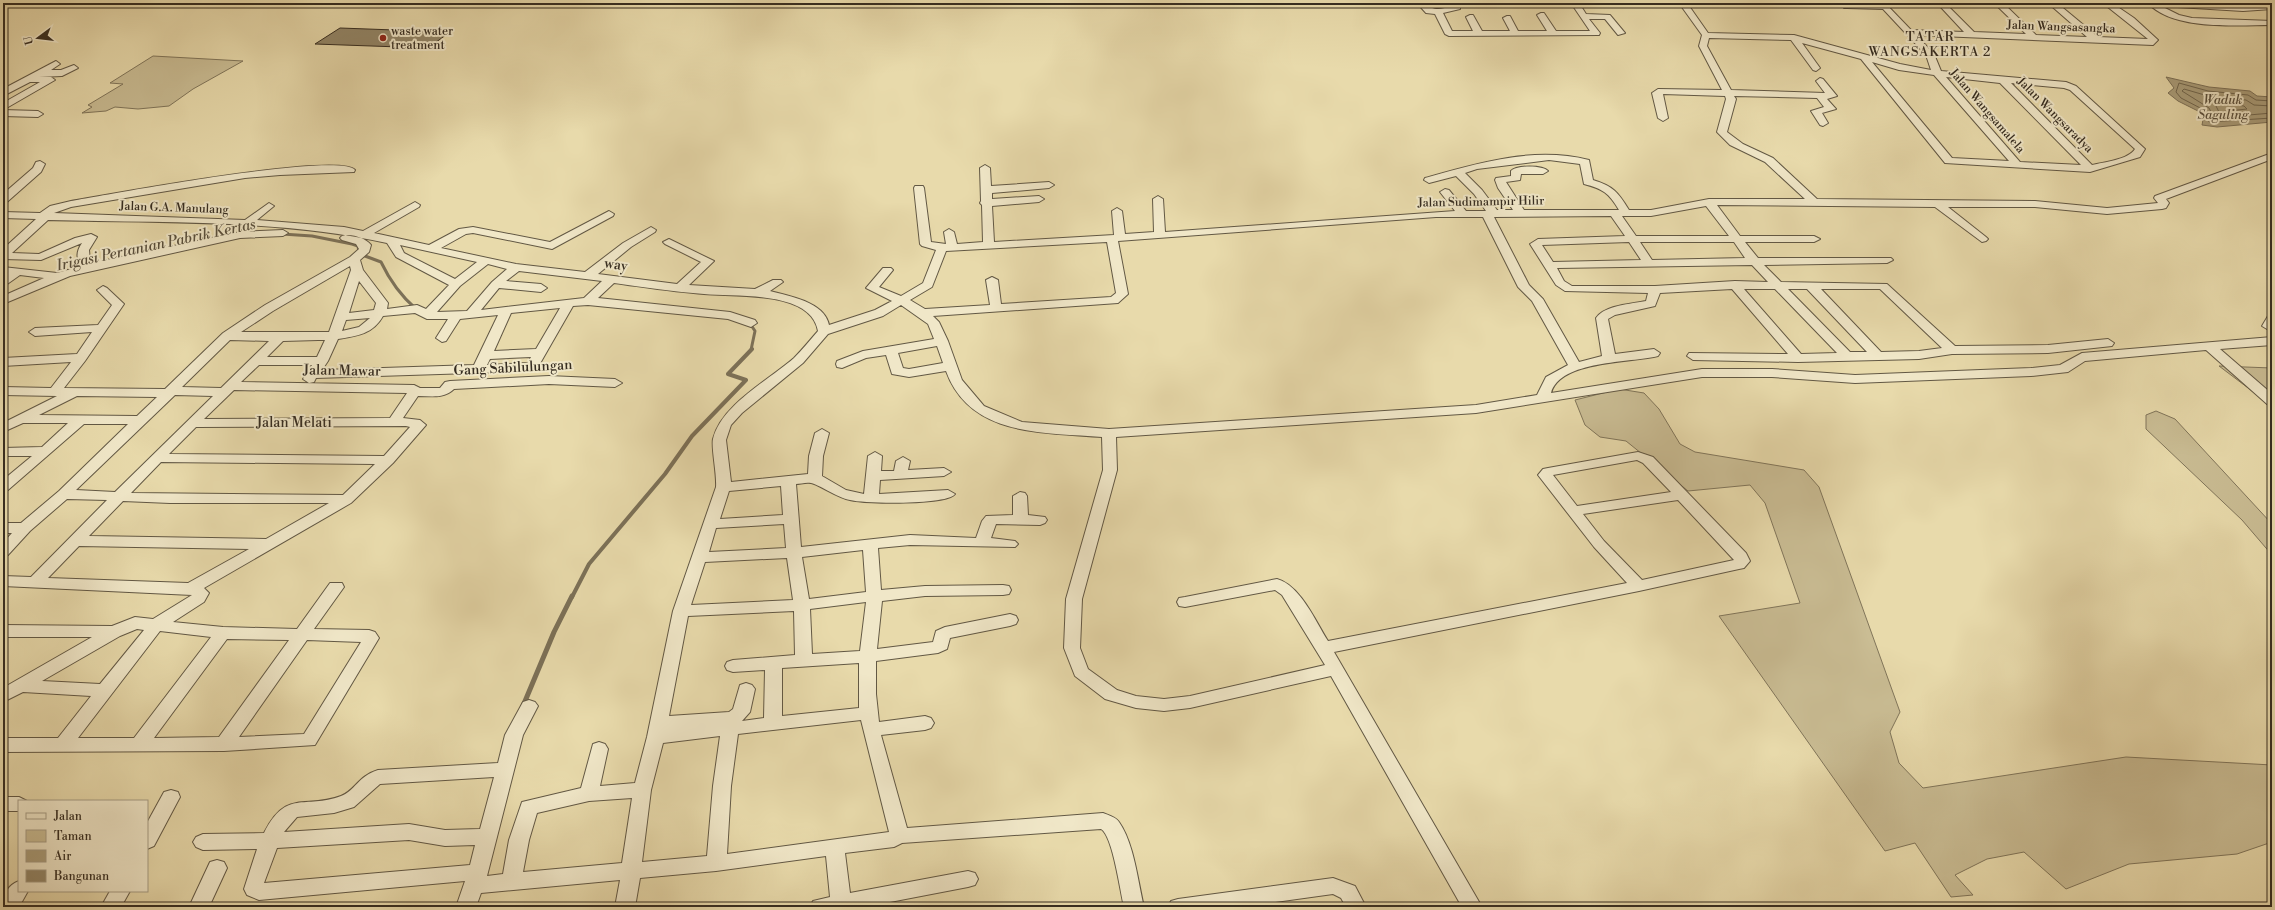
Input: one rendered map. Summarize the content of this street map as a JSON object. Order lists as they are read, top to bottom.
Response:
{
  "streets": {
    "street": [
      "Jalan Wangsasangka",
      "Jalan Wangsamalela",
      "Jalan Wangsaradya",
      "Jalan Sudimampir Hilir",
      "Jalan G.A. Manulang",
      "way",
      "Gang Sabilulungan",
      "Jalan Mawar",
      "Jalan Melati"
    ]
  },
  "crossings": [
    ["Jalan G.A. Manulang", "way"],
    ["Gang Sabilulungan", "Jalan Mawar"]
  ],
  "districts": ["TATAR WANGSAKERTA 2"],
  "water": ["Waduk Saguling", "Irigasi Pertanian Pabrik Kertas"],
  "places": ["waste water treatment"],
  "legend": [
    "Jalan",
    "Taman",
    "Air",
    "Bangunan"
  ],
  "north": "left"
}
